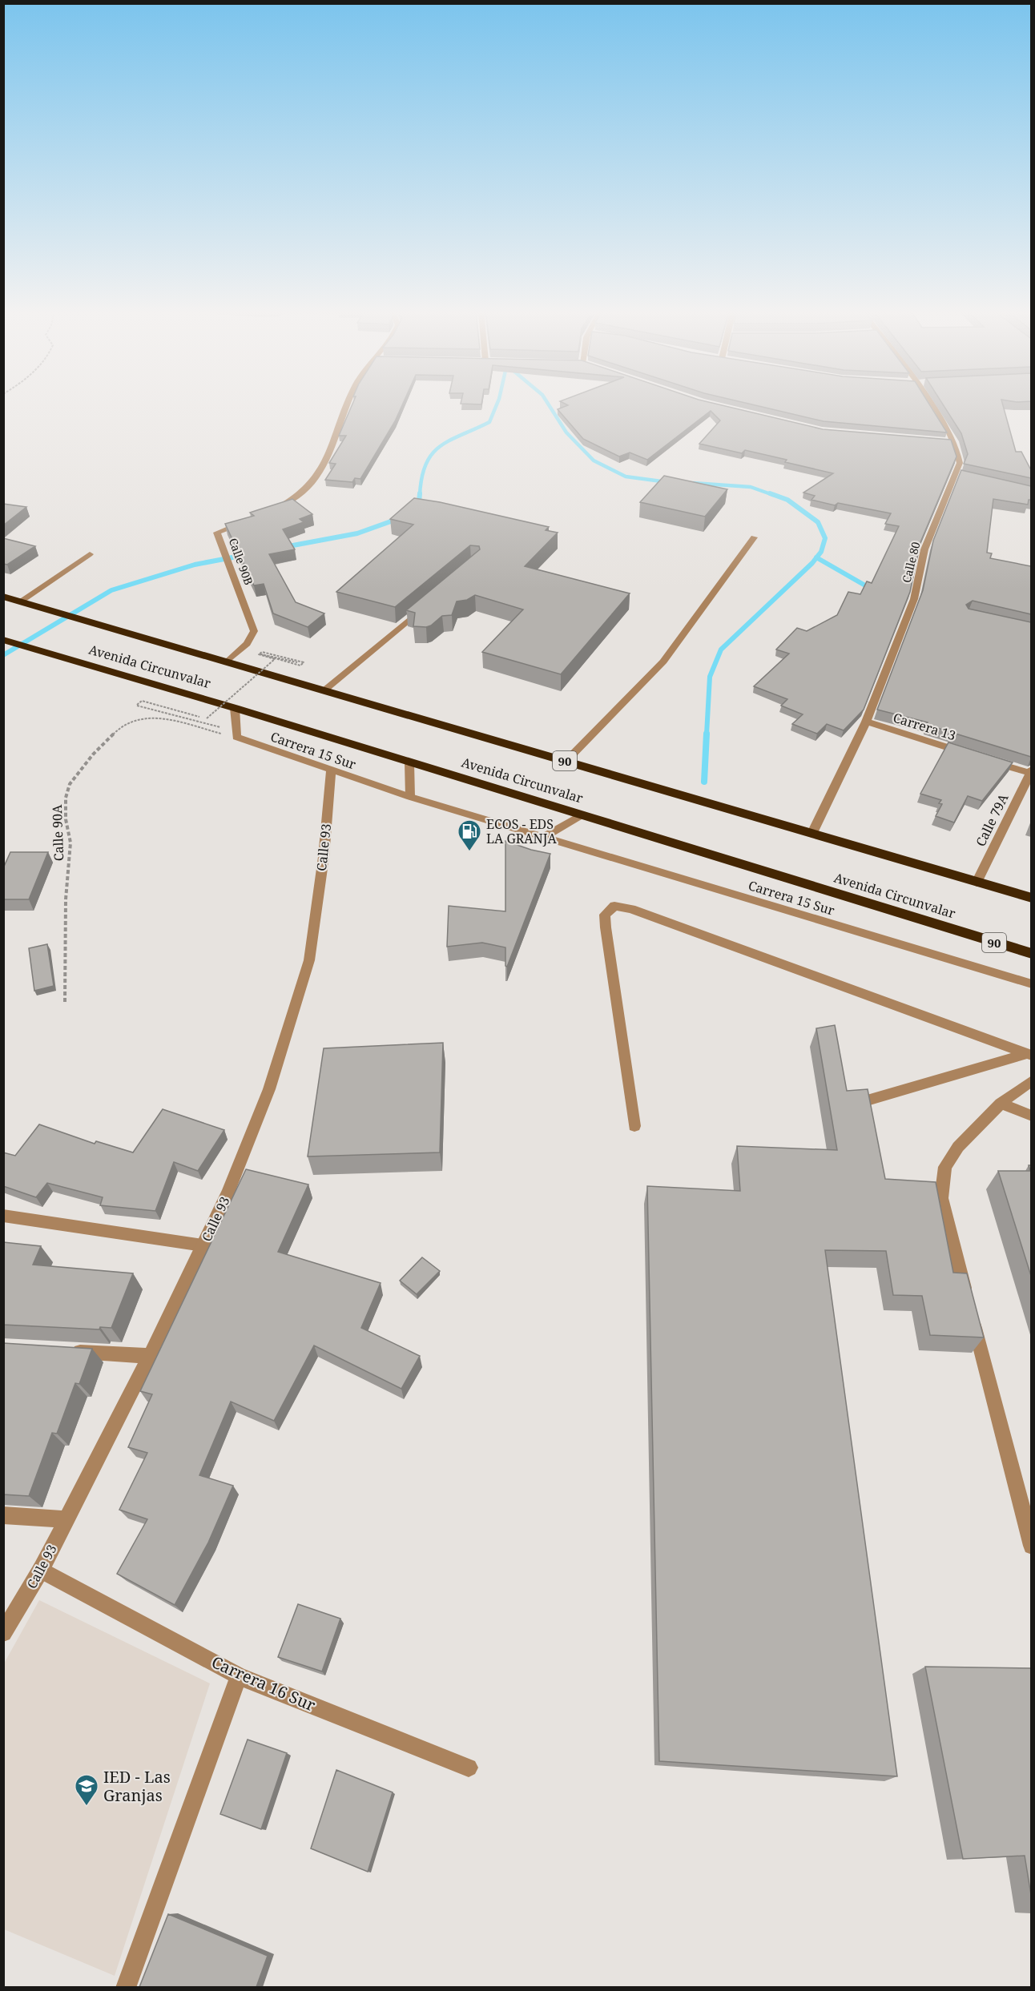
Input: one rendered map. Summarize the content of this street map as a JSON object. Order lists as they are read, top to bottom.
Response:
{
  "streets": {
    "highway": ["Avenida Circunvalar", "90"],
    "street": [
      "Calle 90B",
      "Calle 80",
      "Carrera 13",
      "Carrera 15 Sur",
      "Calle 79A",
      "Calle 93",
      "Carrera 16 Sur"
    ],
    "path": ["Calle 90A"]
  },
  "crossings": [
    ["Calle 90B", "Avenida Circunvalar"],
    ["Calle 80", "Avenida Circunvalar"],
    ["Calle 80", "Carrera 13"],
    ["Avenida Circunvalar", "Calle 79A"],
    ["Carrera 15 Sur", "Calle 90A"],
    ["Carrera 15 Sur", "Calle 93"],
    ["Calle 93", "Carrera 16 Sur"]
  ],
  "places": {
    "fuel station": ["ECOS - EDS LA GRANJA"],
    "school or university": ["IED - Las Granjas"]
  }
}
